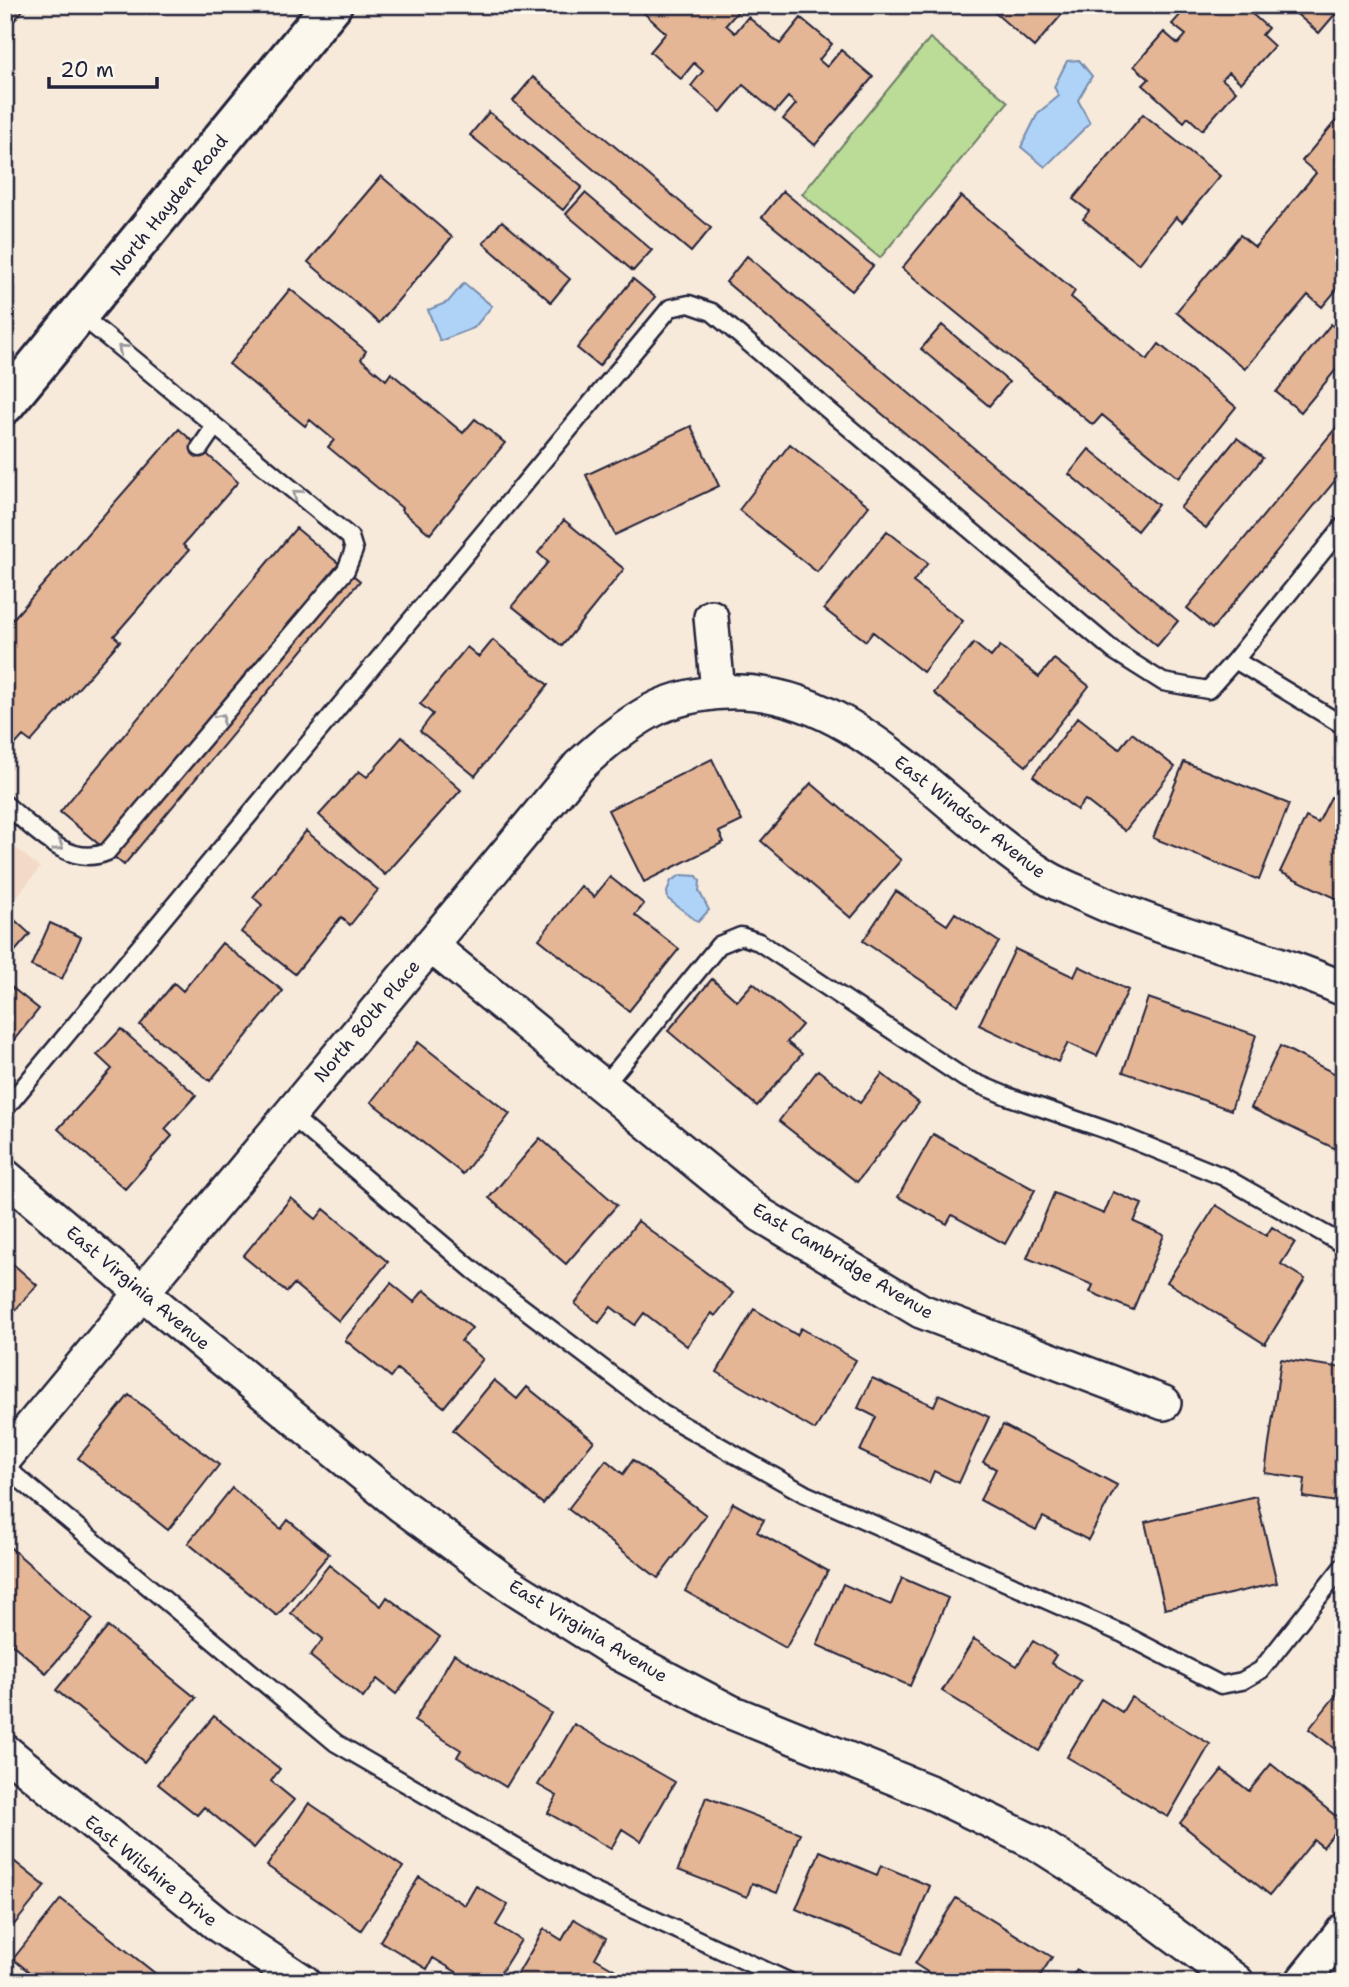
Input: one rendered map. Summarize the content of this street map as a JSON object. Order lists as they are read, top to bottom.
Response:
{
  "streets": {
    "main road": ["North Hayden Road"],
    "street": [
      "East Windsor Avenue",
      "North 80th Place",
      "East Cambridge Avenue",
      "East Virginia Avenue",
      "East Wilshire Drive"
    ]
  },
  "crossings": [
    ["East Windsor Avenue", "North 80th Place"],
    ["North 80th Place", "East Cambridge Avenue"],
    ["North 80th Place", "East Virginia Avenue"]
  ],
  "scale_bar": "20 m"
}
